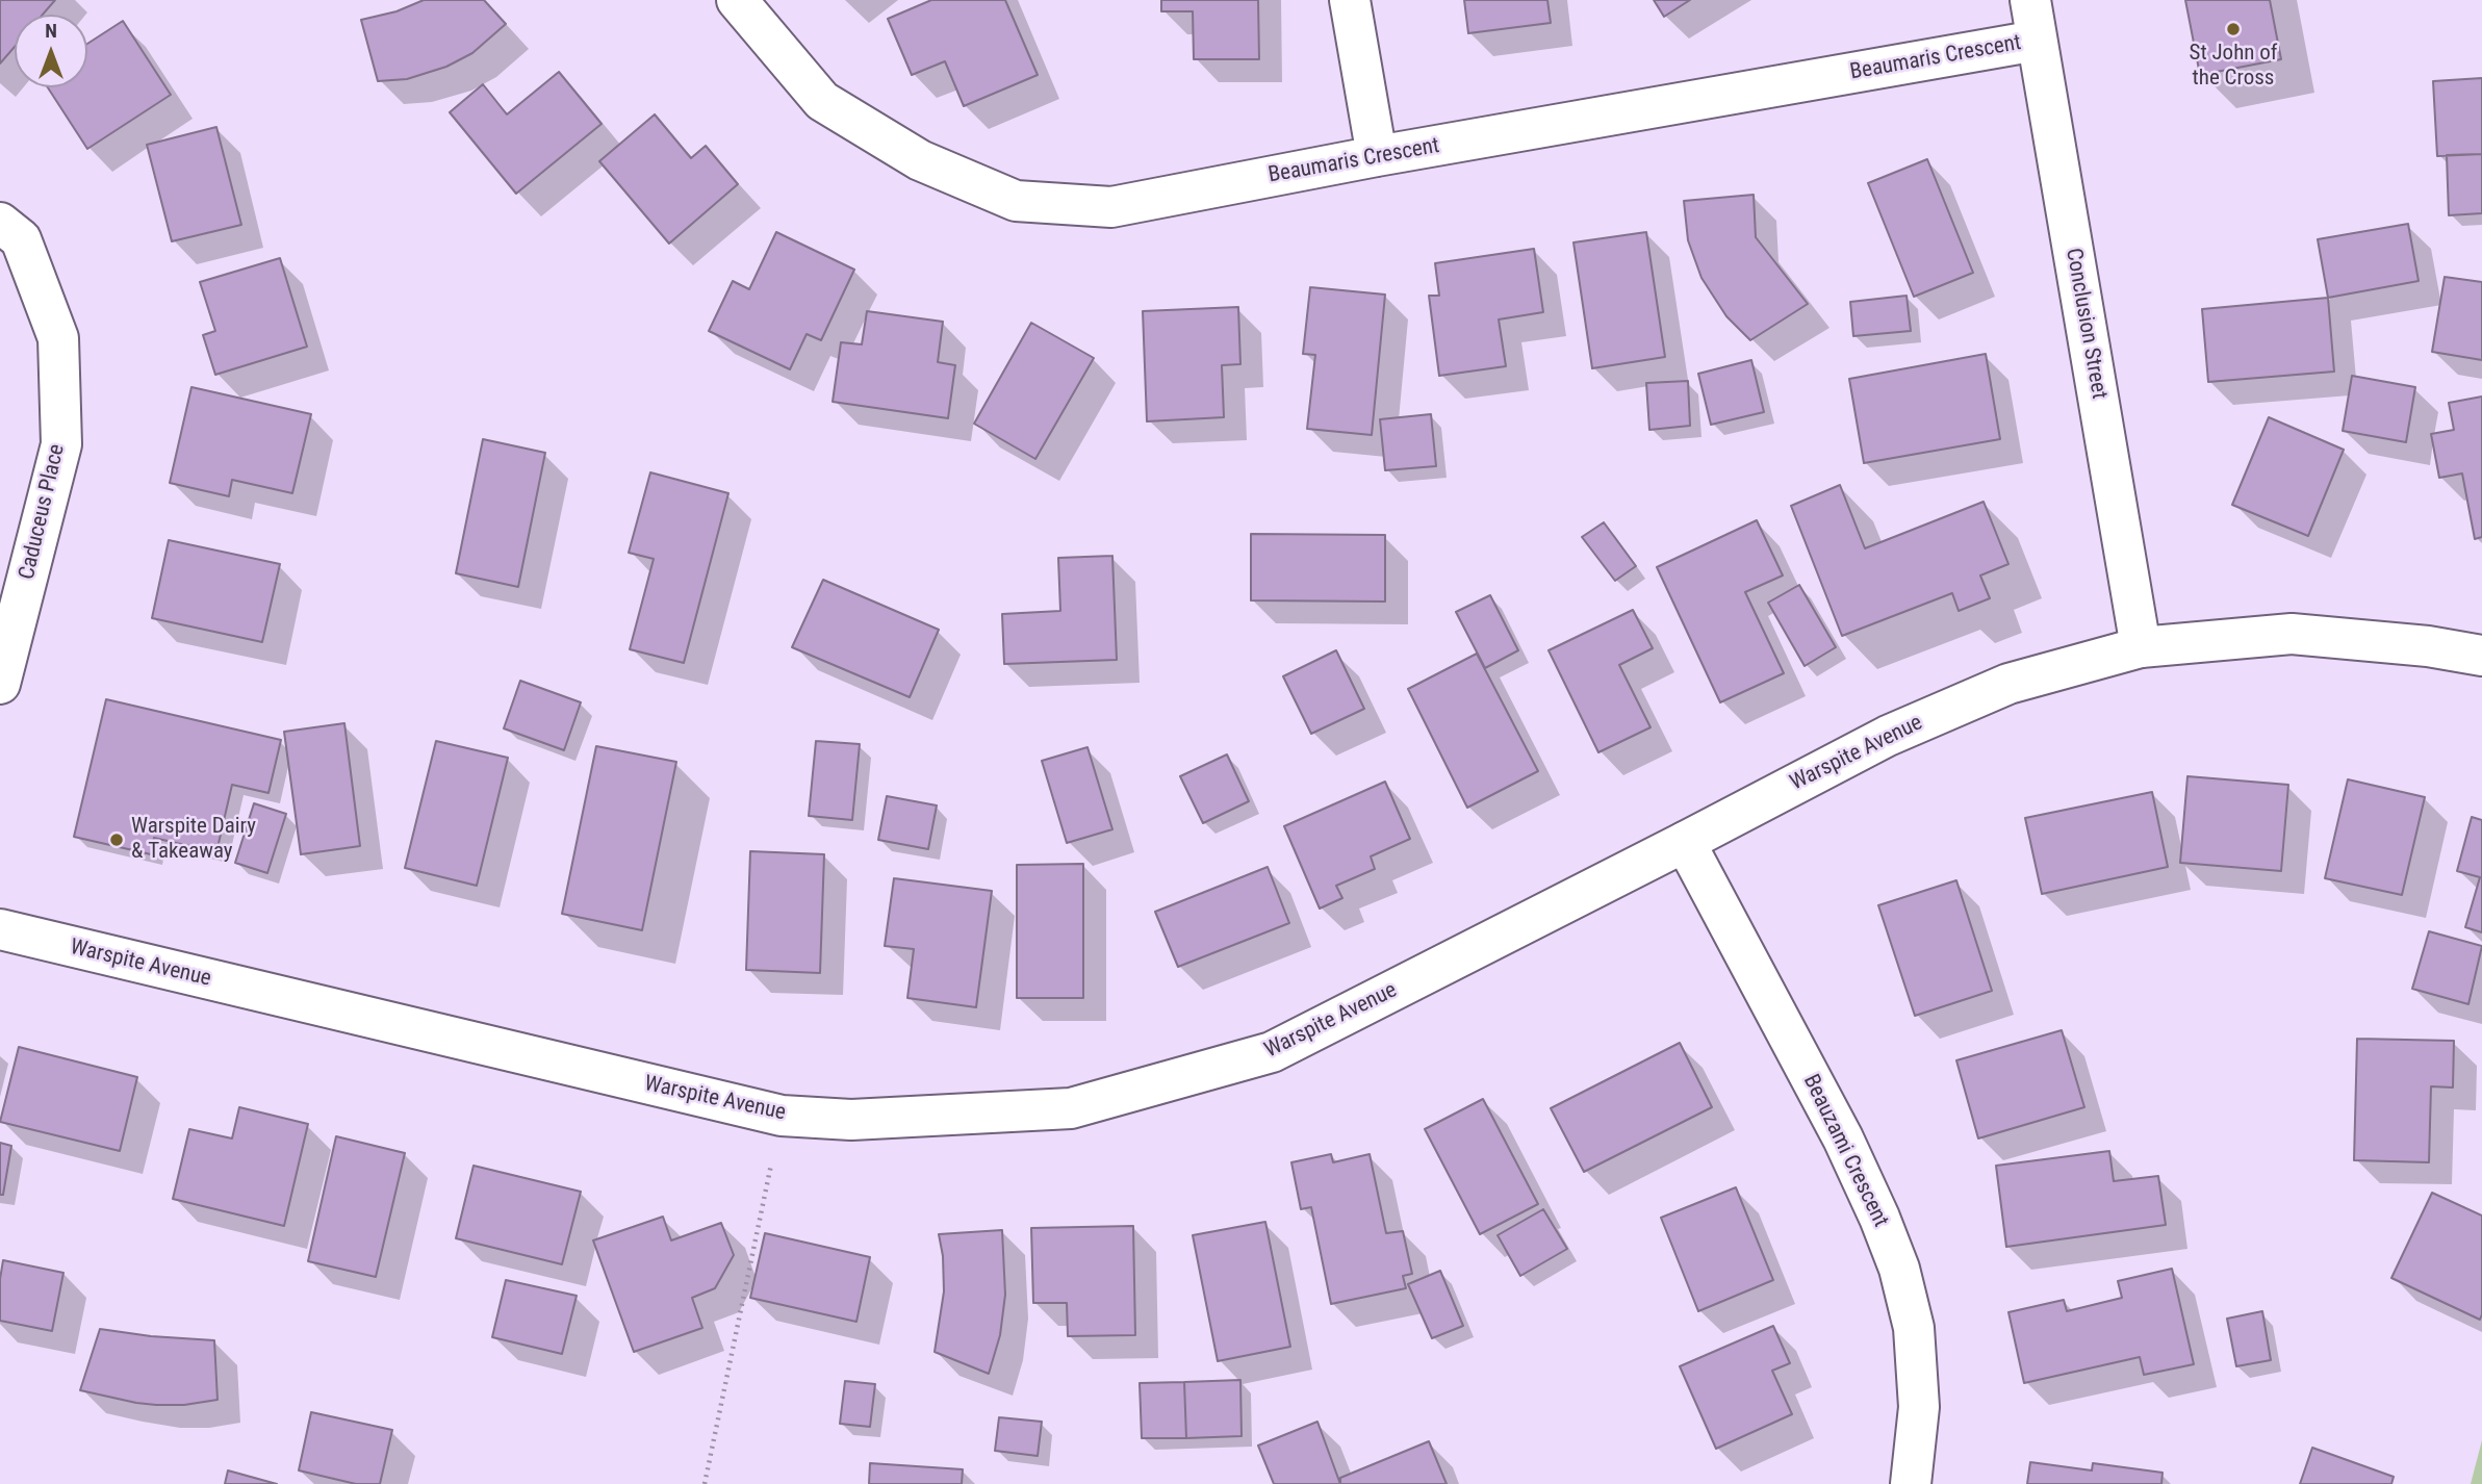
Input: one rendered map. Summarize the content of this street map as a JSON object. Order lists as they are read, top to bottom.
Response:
{
  "streets": {
    "street": [
      "Beaumaris Crescent",
      "Conclusion Street",
      "Caduceus Place",
      "Warspite Avenue",
      "Beauzami Crescent"
    ]
  },
  "crossings": [
    ["Beaumaris Crescent", "Conclusion Street"],
    ["Conclusion Street", "Warspite Avenue"],
    ["Warspite Avenue", "Beauzami Crescent"]
  ],
  "places": ["St John of the Cross", "Warspite Dairy & Takeaway"],
  "north": "top"
}
